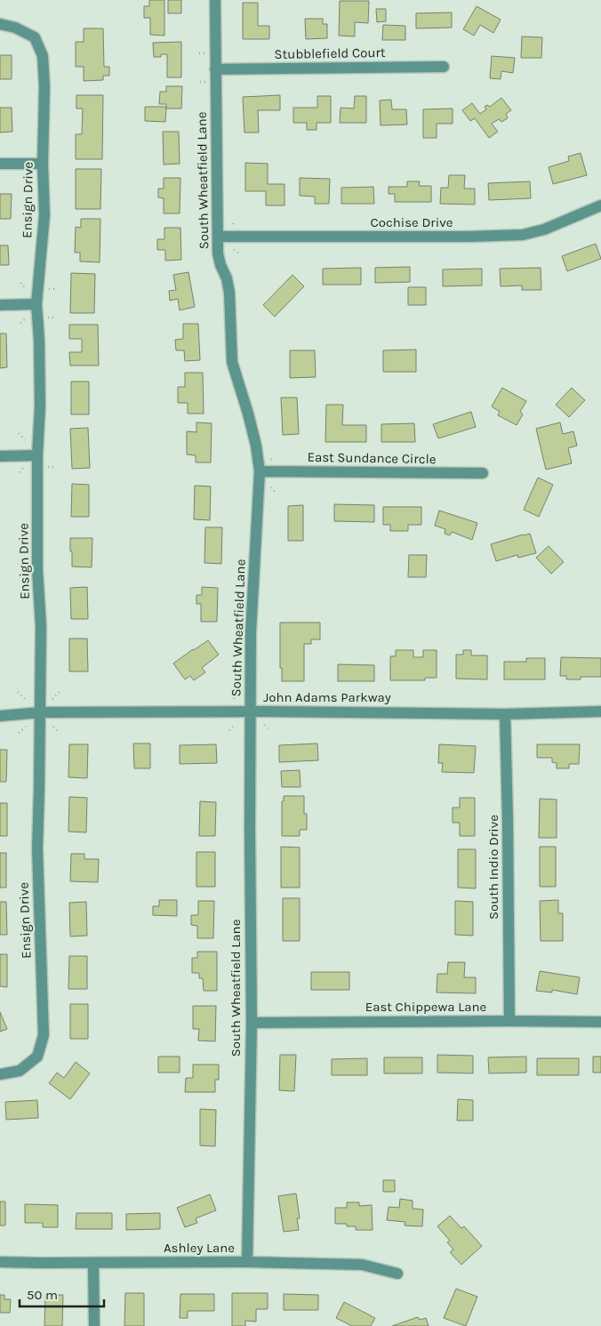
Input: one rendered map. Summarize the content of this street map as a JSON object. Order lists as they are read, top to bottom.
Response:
{
  "streets": {
    "street": [
      "Stubblefield Court",
      "South Wheatfield Lane",
      "Ensign Drive",
      "Cochise Drive",
      "East Sundance Circle",
      "John Adams Parkway",
      "South Indio Drive",
      "East Chippewa Lane",
      "Ashley Lane"
    ]
  },
  "crossings": [
    ["Stubblefield Court", "South Wheatfield Lane"],
    ["South Wheatfield Lane", "Cochise Drive"],
    ["South Wheatfield Lane", "East Sundance Circle"],
    ["South Wheatfield Lane", "John Adams Parkway"],
    ["South Wheatfield Lane", "East Chippewa Lane"],
    ["South Wheatfield Lane", "Ashley Lane"],
    ["Ensign Drive", "John Adams Parkway"],
    ["John Adams Parkway", "South Indio Drive"],
    ["South Indio Drive", "East Chippewa Lane"]
  ],
  "scale_bar": "50 m"
}
